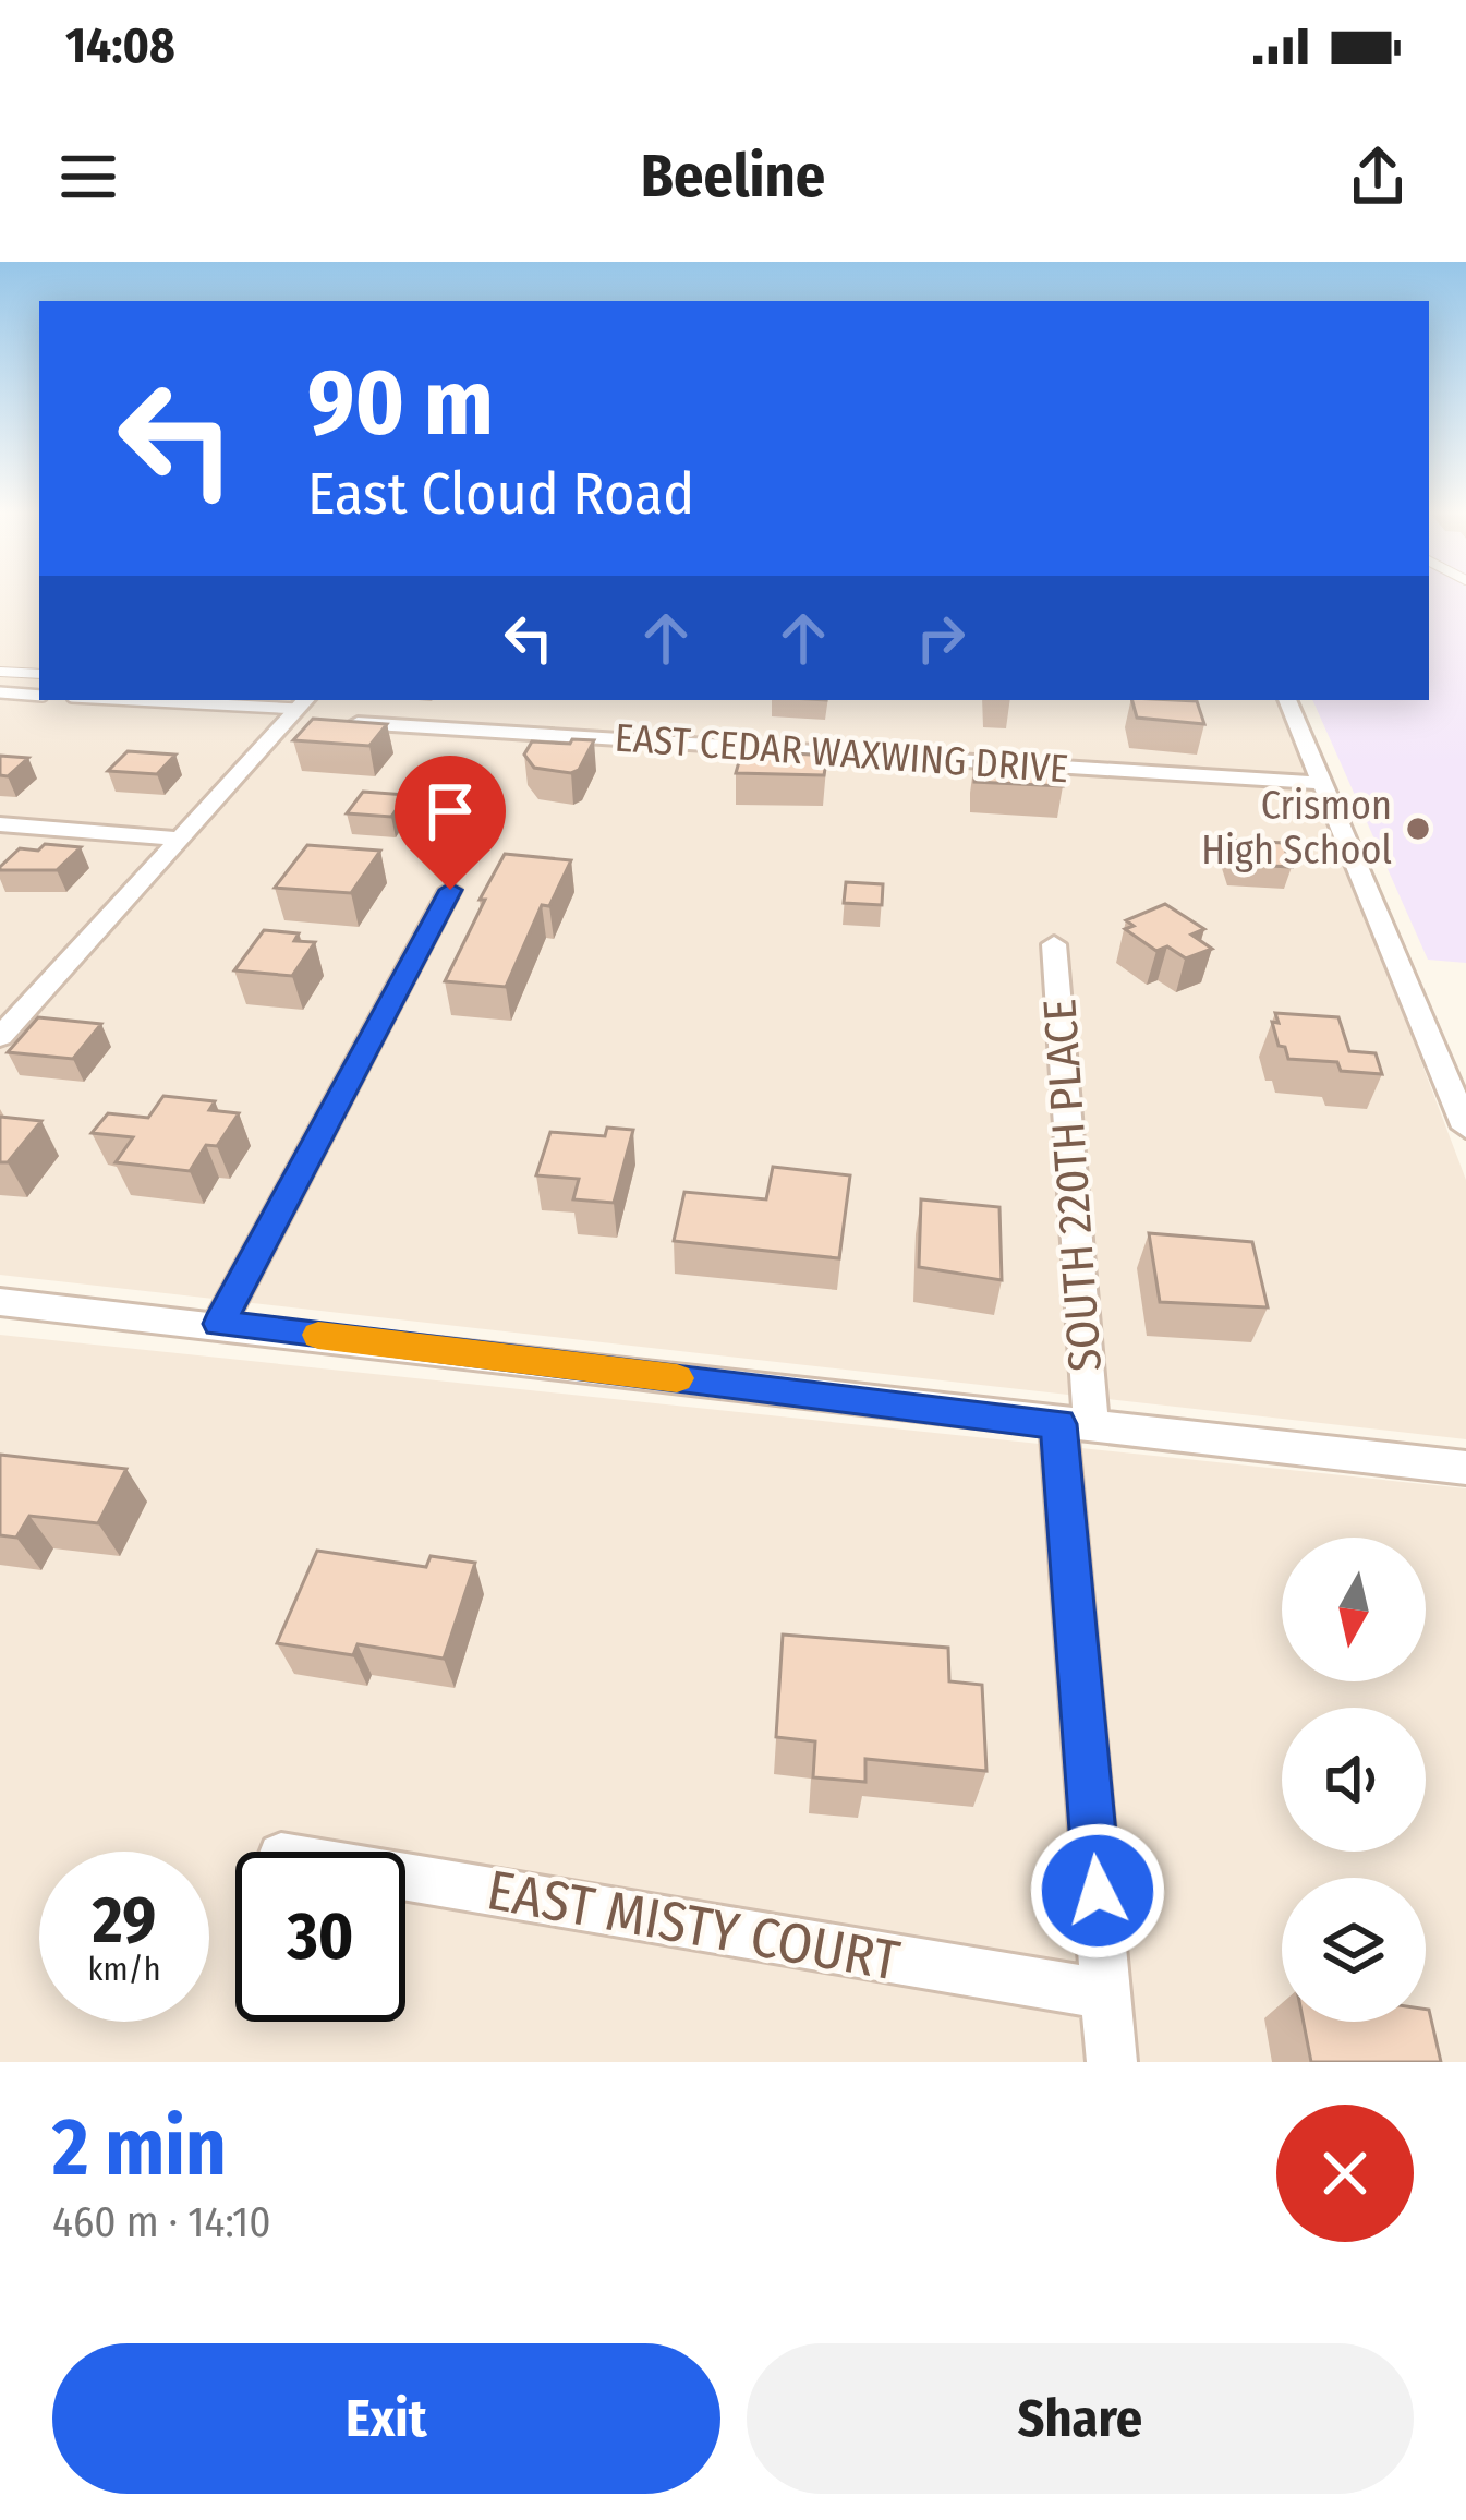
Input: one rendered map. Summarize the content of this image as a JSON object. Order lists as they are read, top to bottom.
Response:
{
  "streets": {
    "street": ["EAST CEDAR WAXWING DRIVE", "SOUTH 220TH PLACE", "EAST MISTY COURT"]
  },
  "crossings": [
    ["SOUTH 220TH PLACE", "EAST MISTY COURT"]
  ],
  "places": ["Crismon High School"],
  "north": "bottom",
  "page": {
    "status": "14:08",
    "header": "Beeline",
    "turn": ["90 m", "East Cloud Road"],
    "speed": "29 km/h",
    "limit": "30",
    "heading": ["2 min", "460 m · 14:10"],
    "buttons": ["Exit", "Share"]
  }
}
